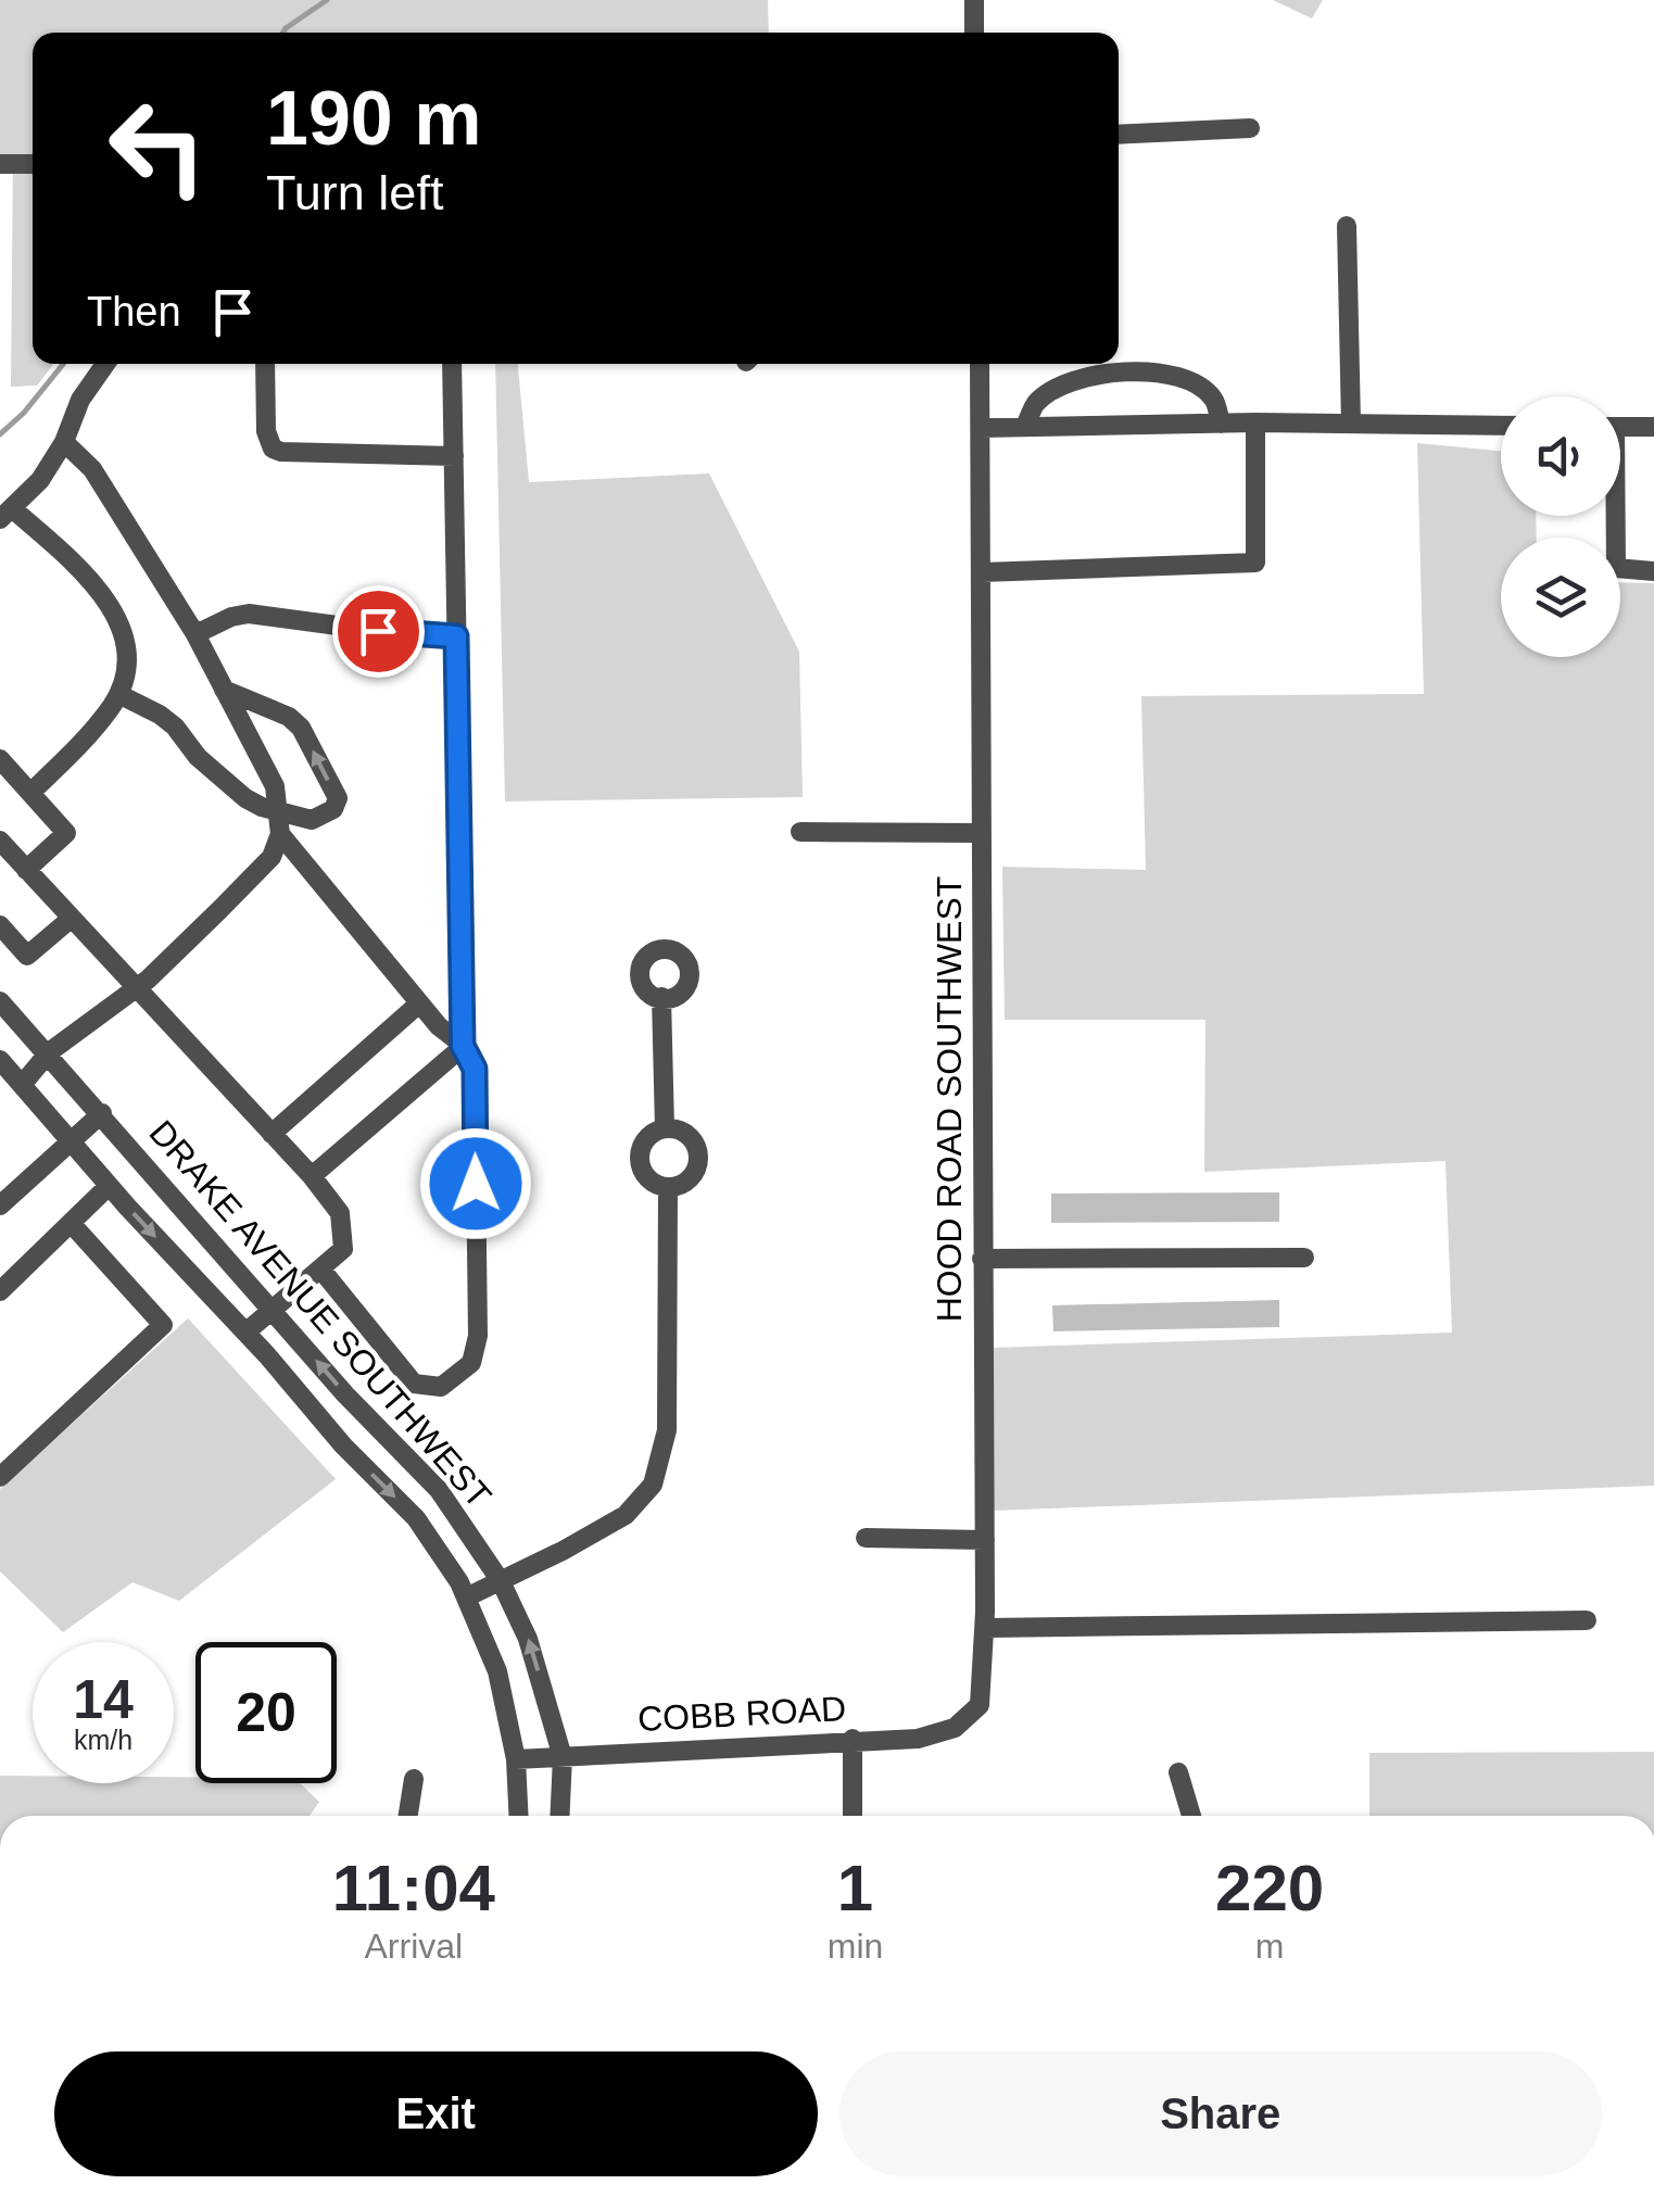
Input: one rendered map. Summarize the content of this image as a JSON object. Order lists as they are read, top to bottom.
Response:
{
  "streets": {
    "street": ["HOOD ROAD SOUTHWEST", "DRAKE AVENUE SOUTHWEST", "COBB ROAD"]
  },
  "crossings": [
    ["HOOD ROAD SOUTHWEST", "COBB ROAD"],
    ["DRAKE AVENUE SOUTHWEST", "COBB ROAD"]
  ],
  "page": {
    "turn": ["190 m", "Turn left"],
    "then": "Then",
    "speed": "14 km/h",
    "limit": "20",
    "eta": [
      "11:04",
      "Arrival",
      "1",
      "min",
      "220",
      "m"
    ],
    "buttons": ["Exit", "Share"]
  }
}
